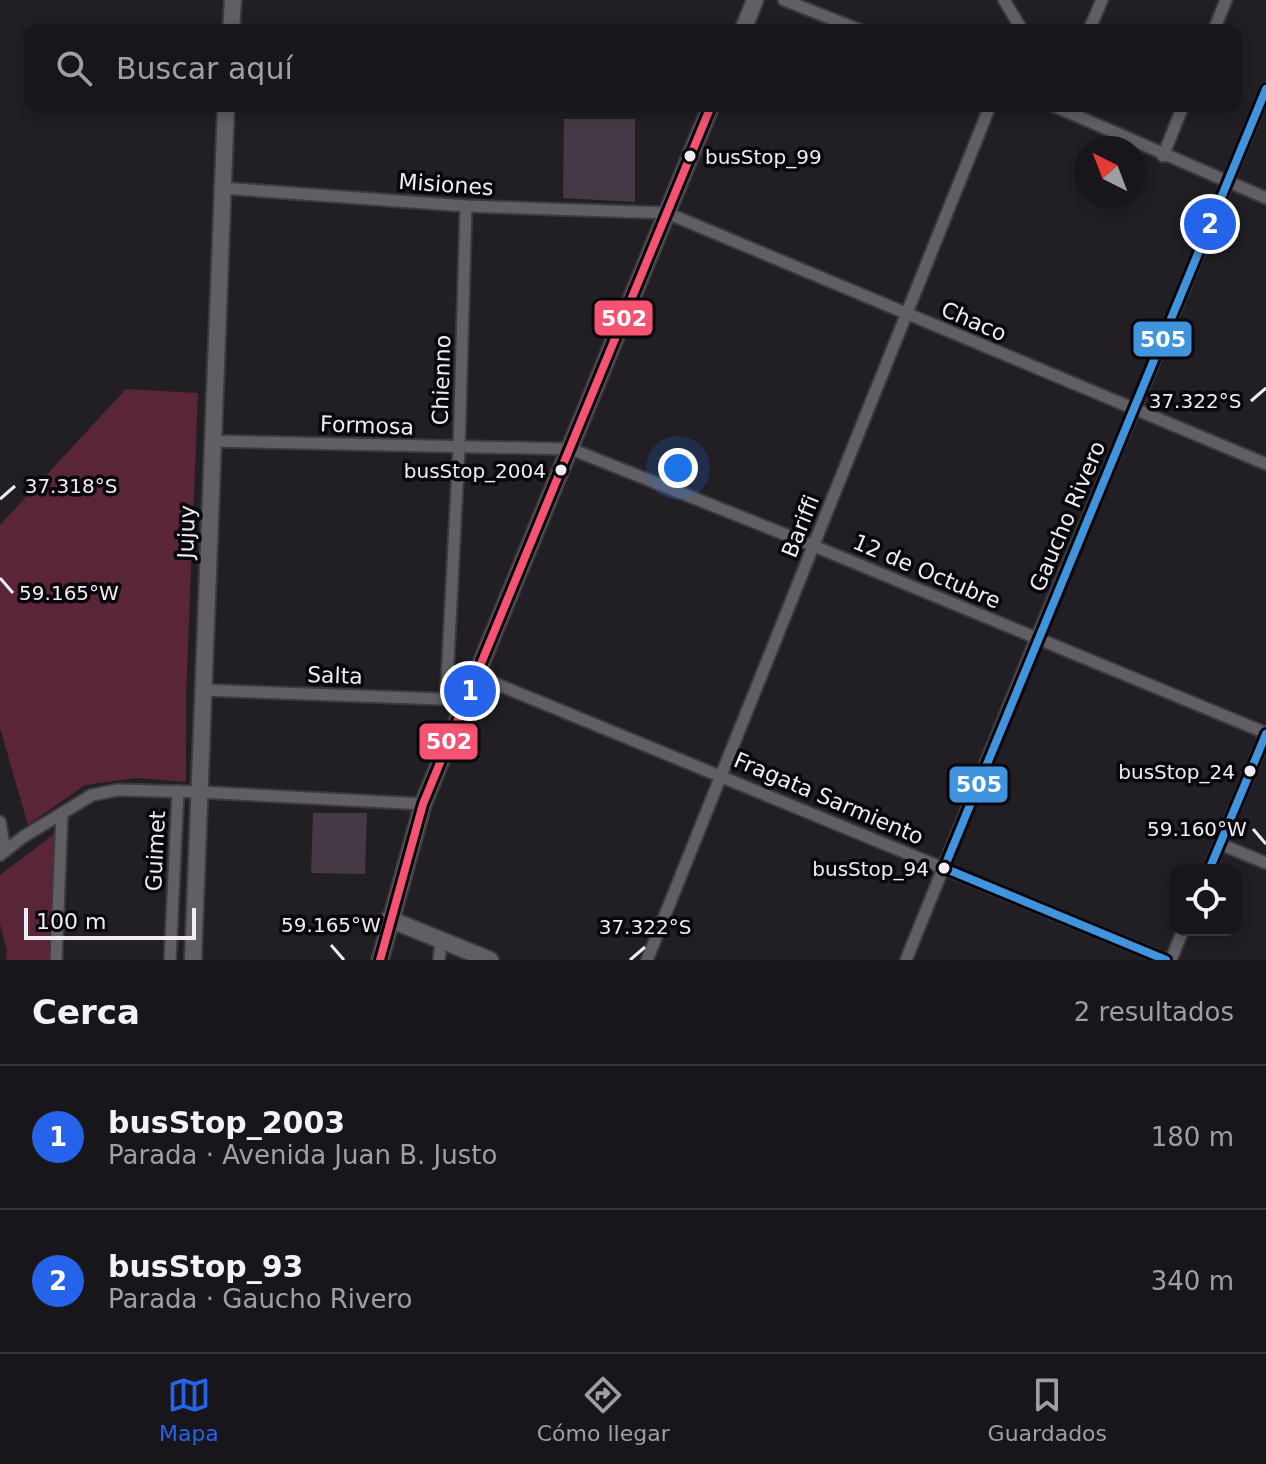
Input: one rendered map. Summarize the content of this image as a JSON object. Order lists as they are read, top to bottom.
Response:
{
  "streets": {
    "street": [
      "Misiones",
      "Chaco",
      "Chienno",
      "Formosa",
      "Gaucho Rivero",
      "Bariffi",
      "Jujuy",
      "12 de Octubre",
      "Salta",
      "Fragata Sarmiento",
      "Guimet"
    ]
  },
  "crossings": [
    ["Misiones", "Chaco"],
    ["Misiones", "Chienno"],
    ["Misiones", "Jujuy"],
    ["Chaco", "Gaucho Rivero"],
    ["Chaco", "Bariffi"],
    ["Chienno", "Formosa"],
    ["Chienno", "Salta"],
    ["Formosa", "Jujuy"],
    ["Formosa", "12 de Octubre"],
    ["Gaucho Rivero", "12 de Octubre"],
    ["Gaucho Rivero", "Fragata Sarmiento"],
    ["Bariffi", "12 de Octubre"],
    ["Bariffi", "Fragata Sarmiento"],
    ["Jujuy", "Salta"]
  ],
  "places": [
    "busStop_99",
    "busStop_2004",
    "busStop_24",
    "busStop_94"
  ],
  "lines": ["transit line 505", "transit line 502"],
  "scale_bar": "100 m",
  "north": "top left",
  "page": {
    "search": "Buscar aquí",
    "pins": ["2", "1"],
    "scale": "100 m",
    "heading": ["Cerca", "2 resultados"],
    "list": [
      {
        "mark": "1",
        "name": "busStop_2003",
        "note": "Parada · Avenida Juan B. Justo",
        "value": "180 m"
      },
      {
        "mark": "2",
        "name": "busStop_93",
        "note": "Parada · Gaucho Rivero",
        "value": "340 m"
      }
    ],
    "nav": ["Mapa", "Cómo llegar", "Guardados"]
  },
  "coordinates": [
    "37.322°S",
    "37.318°S",
    "59.165°W",
    "59.160°W"
  ]
}
